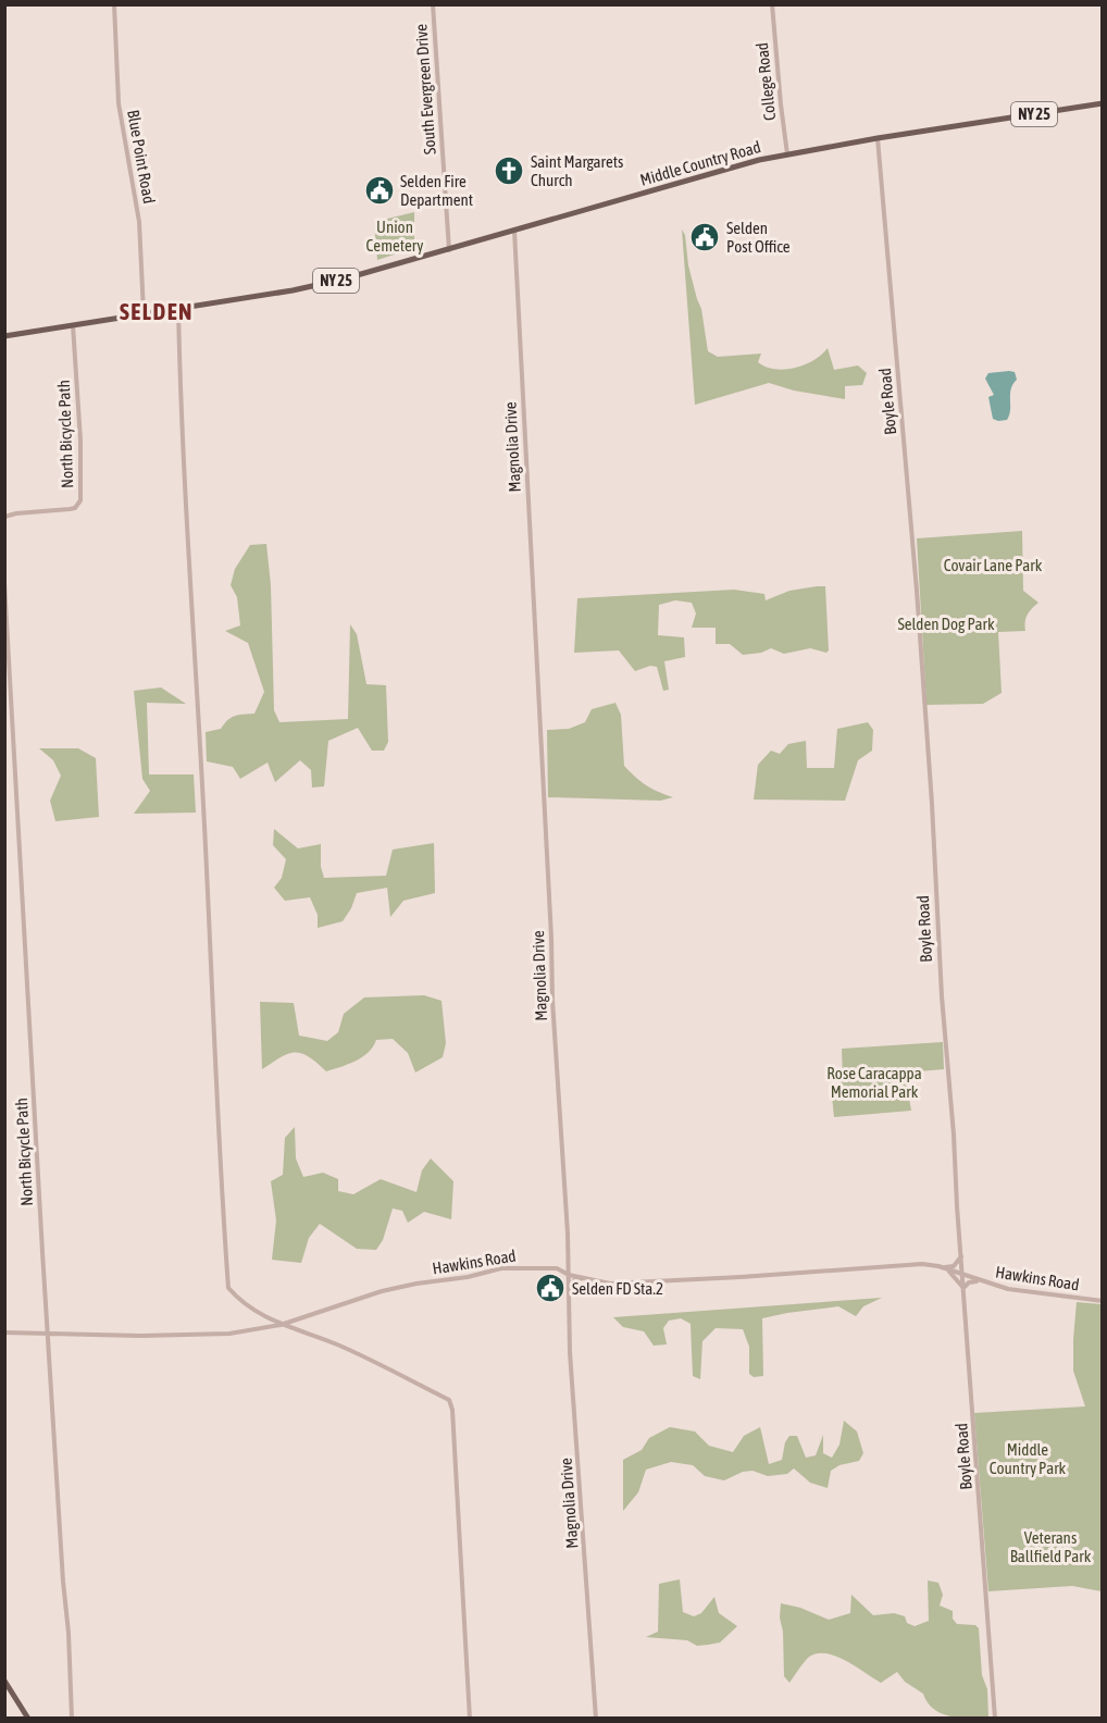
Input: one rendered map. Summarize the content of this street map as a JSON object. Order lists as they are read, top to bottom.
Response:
{
  "streets": {
    "main road": ["NY 25", "Middle Country Road"],
    "street": [
      "College Road",
      "South Evergreen Drive",
      "Blue Point Road",
      "Boyle Road",
      "North Bicycle Path",
      "Magnolia Drive",
      "Hawkins Road"
    ]
  },
  "crossings": [
    ["College Road", "Middle Country Road"],
    ["South Evergreen Drive", "Middle Country Road"],
    ["Blue Point Road", "Middle Country Road"],
    ["Middle Country Road", "Boyle Road"],
    ["Middle Country Road", "North Bicycle Path"],
    ["Middle Country Road", "Magnolia Drive"],
    ["Boyle Road", "Hawkins Road"],
    ["North Bicycle Path", "Hawkins Road"],
    ["Magnolia Drive", "Hawkins Road"]
  ],
  "districts": ["SELDEN"],
  "parks": [
    "Union Cemetery",
    "Covair Lane Park",
    "Selden Dog Park",
    "Rose Caracappa Memorial Park",
    "Middle Country Park",
    "Veterans Ballfield Park"
  ],
  "places": {
    "church": ["Saint Margarets Church"],
    "public building": ["Selden Fire Department", "Selden Post Office", "Selden FD Sta.2"]
  }
}
